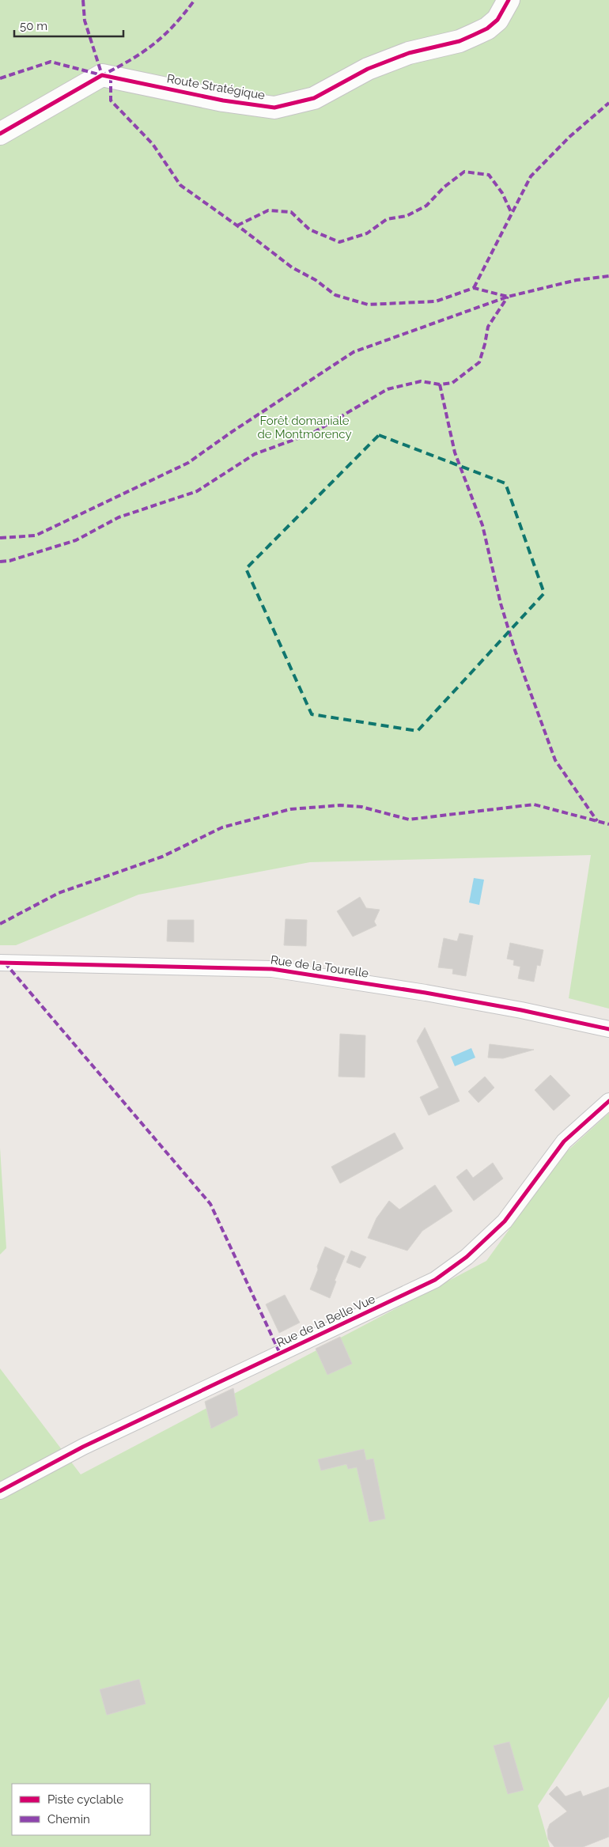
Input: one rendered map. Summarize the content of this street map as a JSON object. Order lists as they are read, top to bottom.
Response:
{
  "streets": {
    "street": ["Route Stratégique", "Rue de la Tourelle", "Rue de la Belle Vue"]
  },
  "parks": ["Forêt domaniale de Montmorency"],
  "legend": ["Piste cyclable", "Chemin"],
  "scale_bar": "50 m"
}
